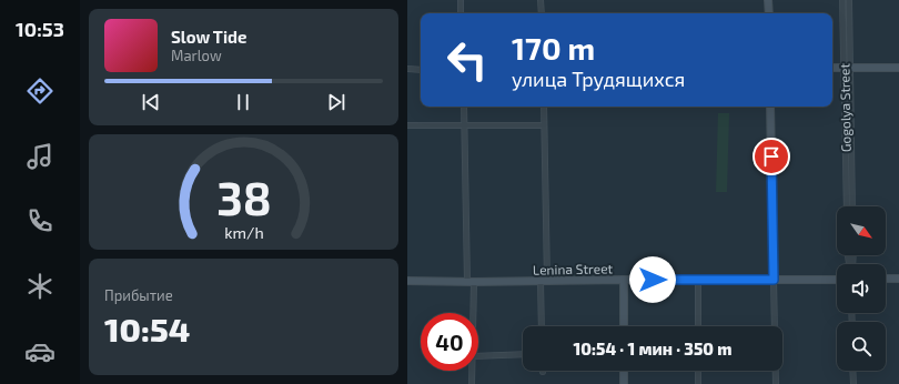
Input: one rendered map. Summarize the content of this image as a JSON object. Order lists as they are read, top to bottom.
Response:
{
  "streets": {
    "street": ["Gogolya Street", "Lenina Street"]
  },
  "north": "bottom right",
  "page": {
    "tabs": "10:53",
    "turn": ["170 m", "улица Трудящихся"],
    "song": ["Slow Tide", "Marlow"],
    "tile": ["Прибытие", "10:54"],
    "limit": "40",
    "trip": "10:54 · 1 мин · 350 m",
    "gauge": ["38", "km/h"]
  }
}
